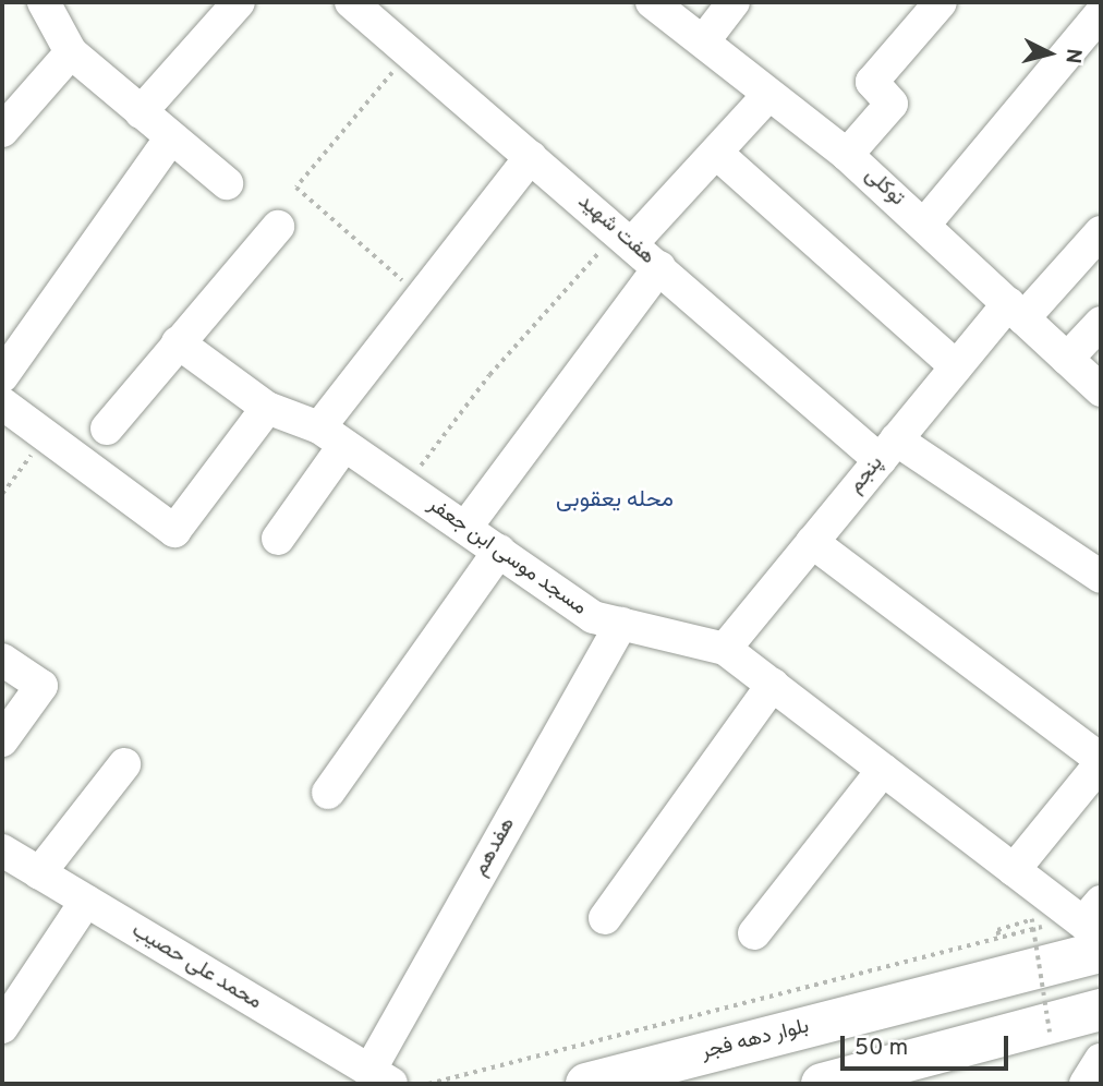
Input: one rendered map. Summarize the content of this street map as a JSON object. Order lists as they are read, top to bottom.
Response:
{
  "streets": {
    "main road": ["بلوار دهه فجر"],
    "street": [
      "توکلی",
      "هفت شهید",
      "پنجم",
      "مسجد موسی ابن جعفر",
      "هفدهم",
      "محمد علی حصیب"
    ]
  },
  "crossings": [
    ["توکلی", "پنجم"],
    ["هفت شهید", "پنجم"],
    ["پنجم", "مسجد موسی ابن جعفر"],
    ["مسجد موسی ابن جعفر", "هفدهم"],
    ["مسجد موسی ابن جعفر", "بلوار دهه فجر"],
    ["هفدهم", "محمد علی حصیب"]
  ],
  "districts": ["محله یعقوبی"],
  "scale_bar": "50 m",
  "north": "right"
}
